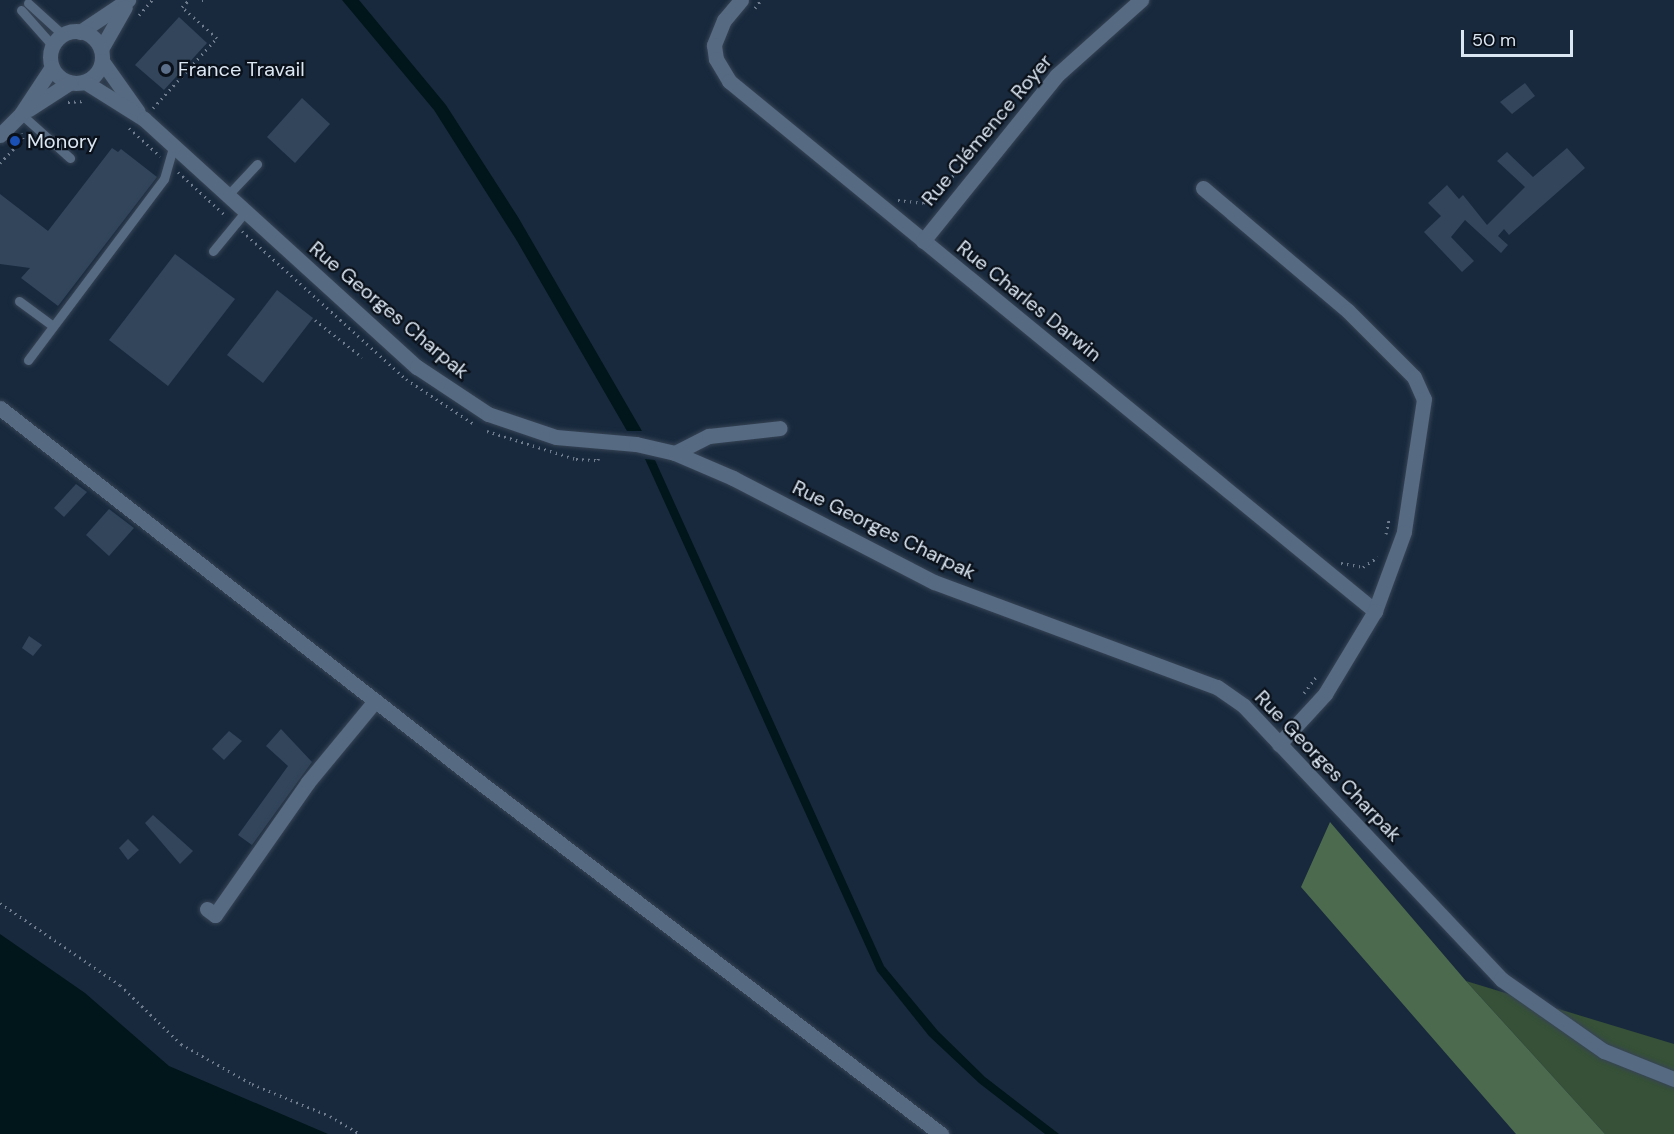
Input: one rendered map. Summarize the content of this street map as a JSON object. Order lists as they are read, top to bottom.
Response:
{
  "streets": {
    "street": ["Rue Clémence Royer", "Rue Charles Darwin", "Rue Georges Charpak"]
  },
  "crossings": [
    ["Rue Clémence Royer", "Rue Charles Darwin"]
  ],
  "places": ["France Travail", "Monory"],
  "scale_bar": "50 m"
}
